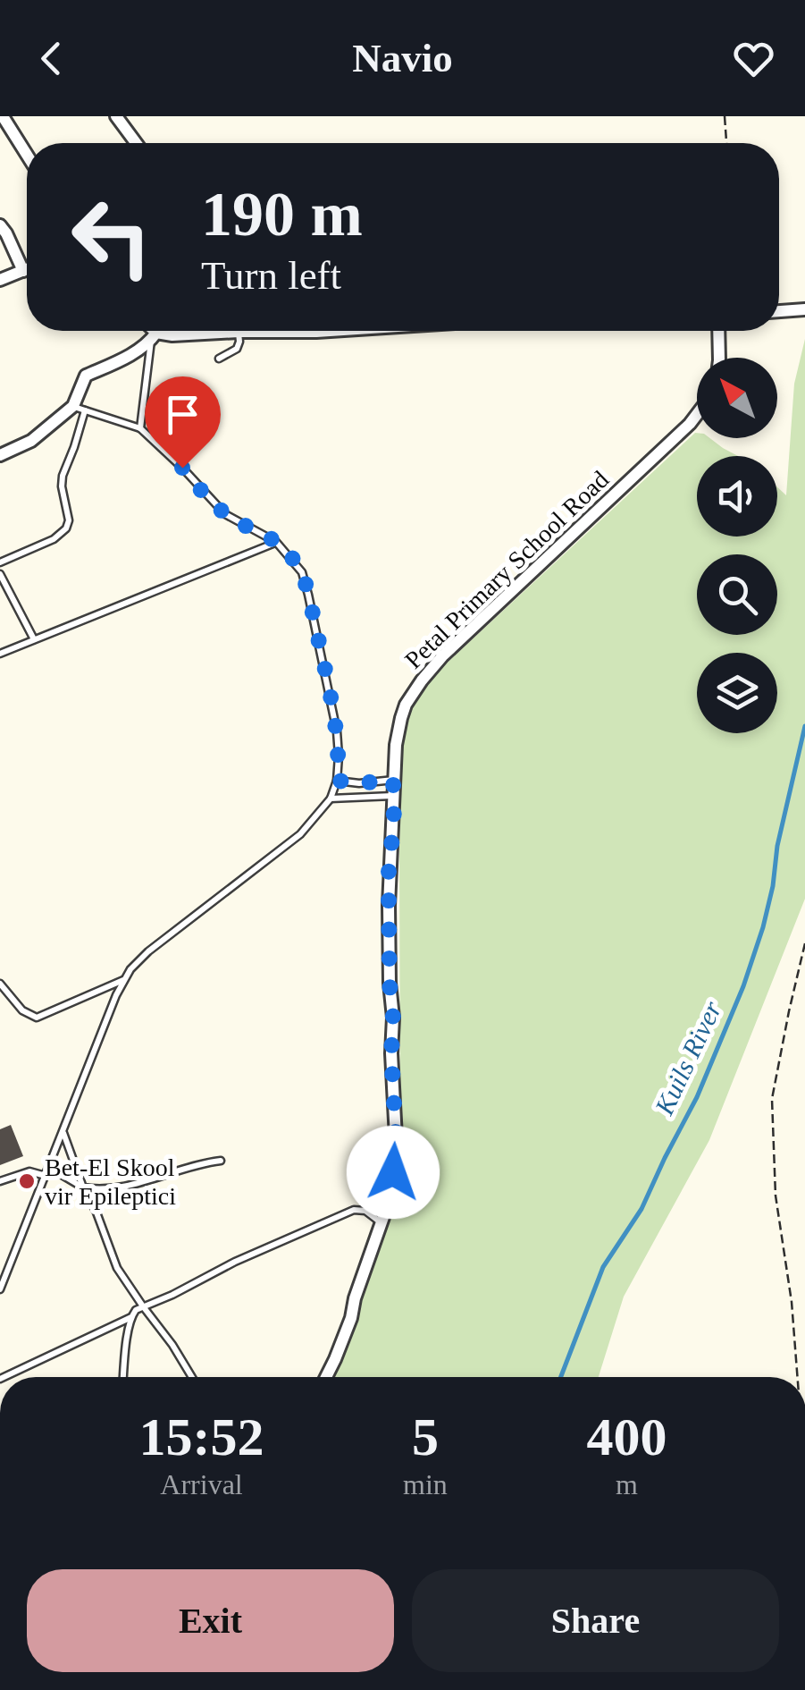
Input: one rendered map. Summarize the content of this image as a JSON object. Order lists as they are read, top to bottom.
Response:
{
  "streets": {
    "street": ["Petal Primary School Road"]
  },
  "water": ["Kuils River"],
  "places": ["Bet-El Skool vir Epileptici"],
  "north": "top left",
  "page": {
    "header": "Navio",
    "turn": ["190 m", "Turn left"],
    "eta": [
      "15:52",
      "Arrival",
      "5",
      "min",
      "400",
      "m"
    ],
    "buttons": ["Exit", "Share"]
  }
}
